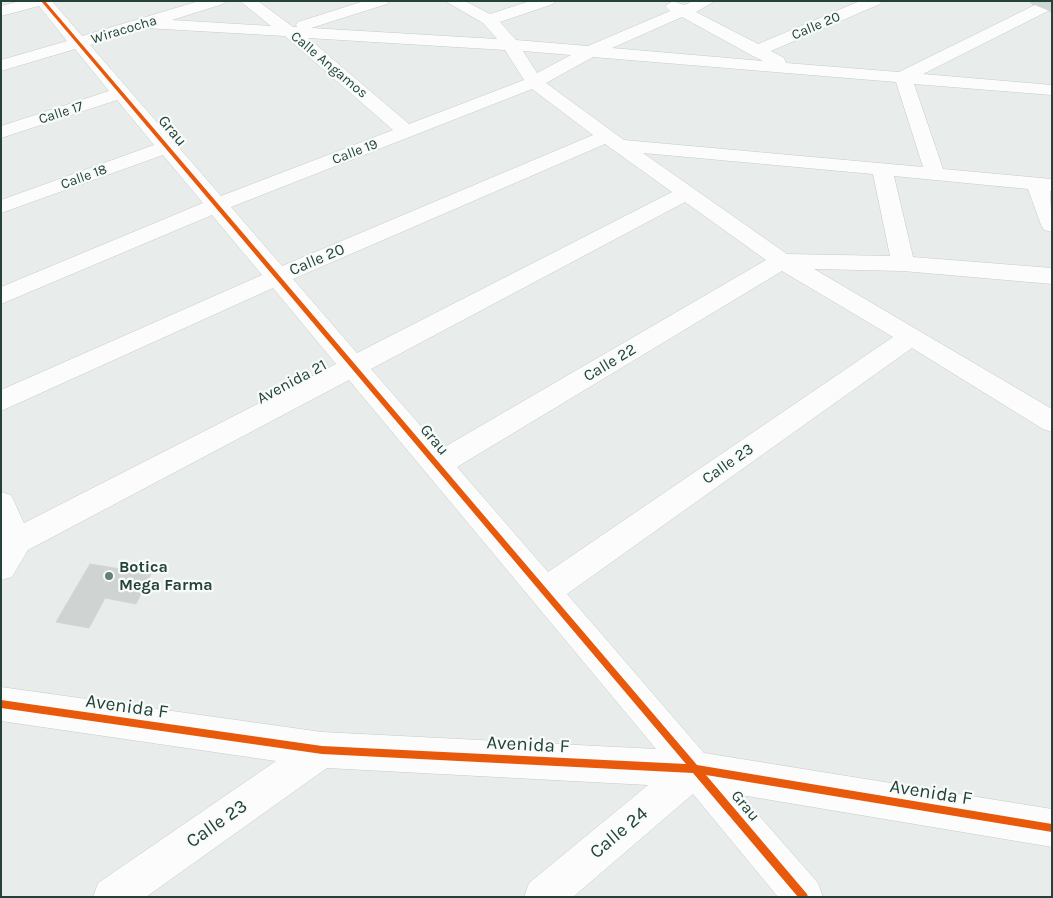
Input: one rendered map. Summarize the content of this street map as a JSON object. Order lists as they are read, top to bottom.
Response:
{
  "streets": {
    "street": [
      "Calle 20",
      "Wiracocha",
      "Calle Angamos",
      "Calle 17",
      "Grau",
      "Calle 19",
      "Calle 18",
      "Calle 22",
      "Avenida 21",
      "Calle 23",
      "Avenida F",
      "Calle 24"
    ]
  },
  "crossings": [
    ["Calle 20", "Grau"],
    ["Wiracocha", "Grau"],
    ["Calle Angamos", "Calle 19"],
    ["Calle 17", "Grau"],
    ["Grau", "Calle 19"],
    ["Grau", "Calle 18"],
    ["Grau", "Calle 22"],
    ["Grau", "Avenida 21"],
    ["Grau", "Calle 23"],
    ["Grau", "Avenida F"],
    ["Grau", "Calle 24"],
    ["Calle 23", "Avenida F"],
    ["Avenida F", "Calle 24"]
  ],
  "places": ["Botica Mega Farma"]
}
